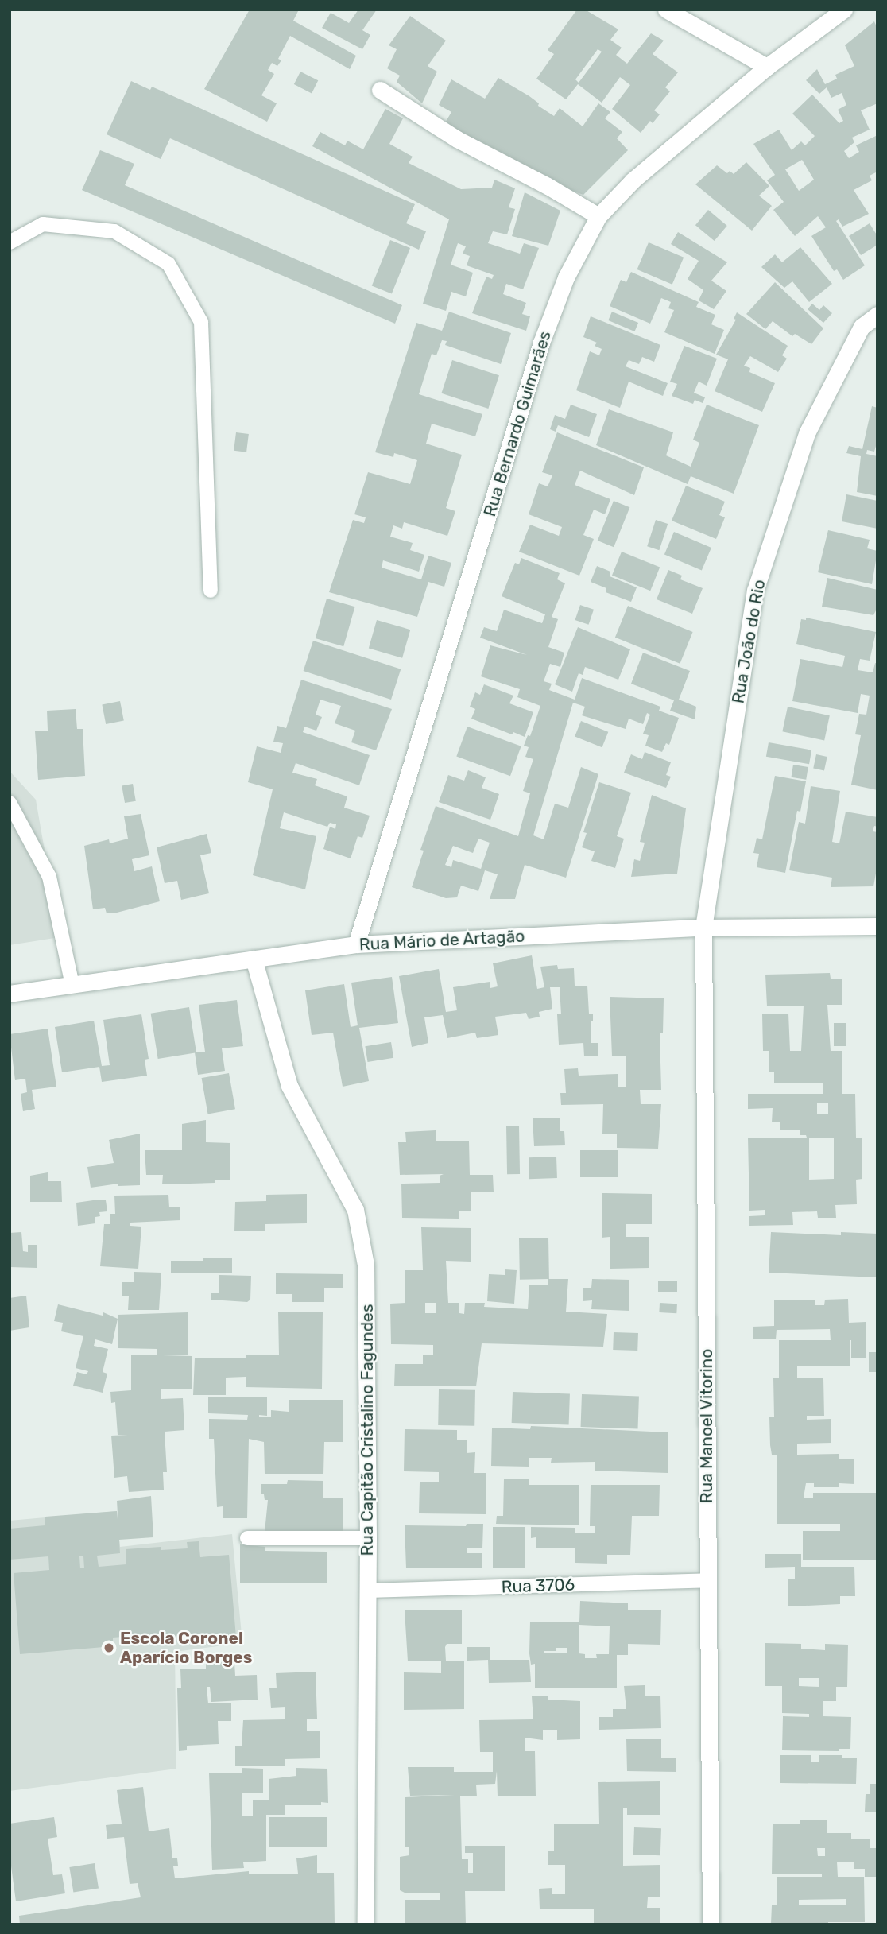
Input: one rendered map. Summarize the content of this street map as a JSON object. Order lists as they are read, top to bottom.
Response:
{
  "streets": {
    "street": [
      "Rua Bernardo Guimarães",
      "Rua João do Rio",
      "Rua Mário de Artagão",
      "Rua Manoel Vitorino",
      "Rua Capitão Cristalino Fagundes"
    ],
    "lane": ["Rua 3706"]
  },
  "crossings": [
    ["Rua Bernardo Guimarães", "Rua Mário de Artagão"],
    ["Rua João do Rio", "Rua Mário de Artagão"],
    ["Rua João do Rio", "Rua Manoel Vitorino"],
    ["Rua Mário de Artagão", "Rua Manoel Vitorino"],
    ["Rua Mário de Artagão", "Rua Capitão Cristalino Fagundes"],
    ["Rua Manoel Vitorino", "Rua 3706"],
    ["Rua Capitão Cristalino Fagundes", "Rua 3706"]
  ],
  "places": ["Escola Coronel Aparício Borges"]
}
